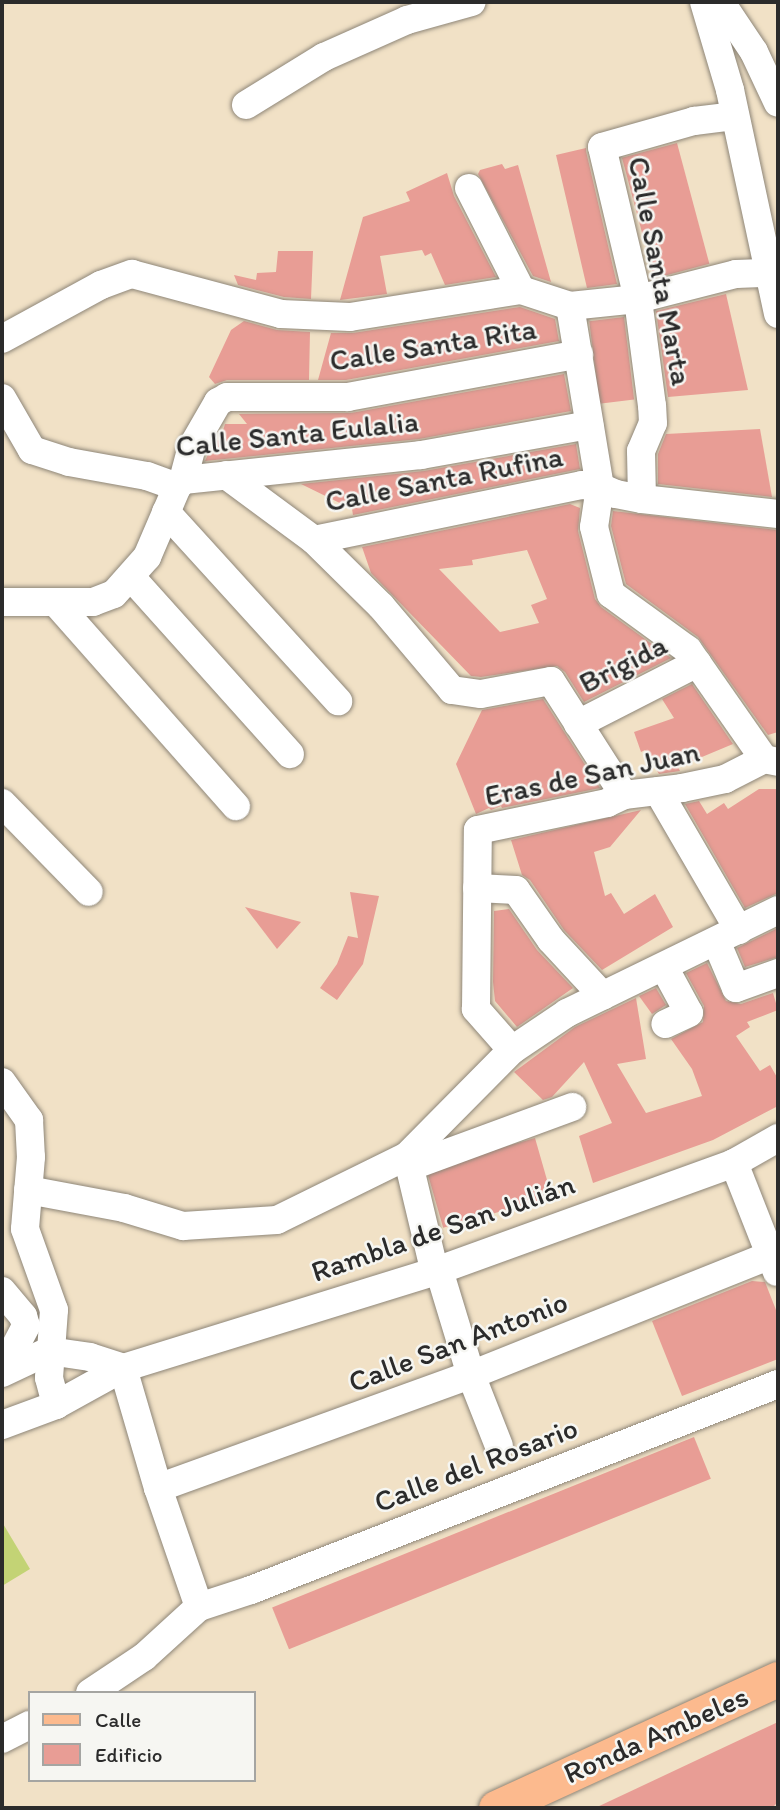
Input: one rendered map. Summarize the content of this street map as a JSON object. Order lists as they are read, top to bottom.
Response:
{
  "streets": {
    "main road": ["Ronda Ambeles"],
    "street": [
      "Calle Santa Marta",
      "Calle Santa Rita",
      "Calle Santa Eulalia",
      "Calle Santa Rufina",
      "Brigida",
      "Eras de San Juan",
      "Rambla de San Julián",
      "Calle San Antonio",
      "Calle del Rosario"
    ]
  },
  "crossings": [
    ["Calle Santa Marta", "Calle Santa Rufina"],
    ["Calle Santa Rita", "Calle Santa Eulalia"],
    ["Calle Santa Eulalia", "Calle Santa Rufina"]
  ],
  "legend": ["Calle", "Edificio"]
}
